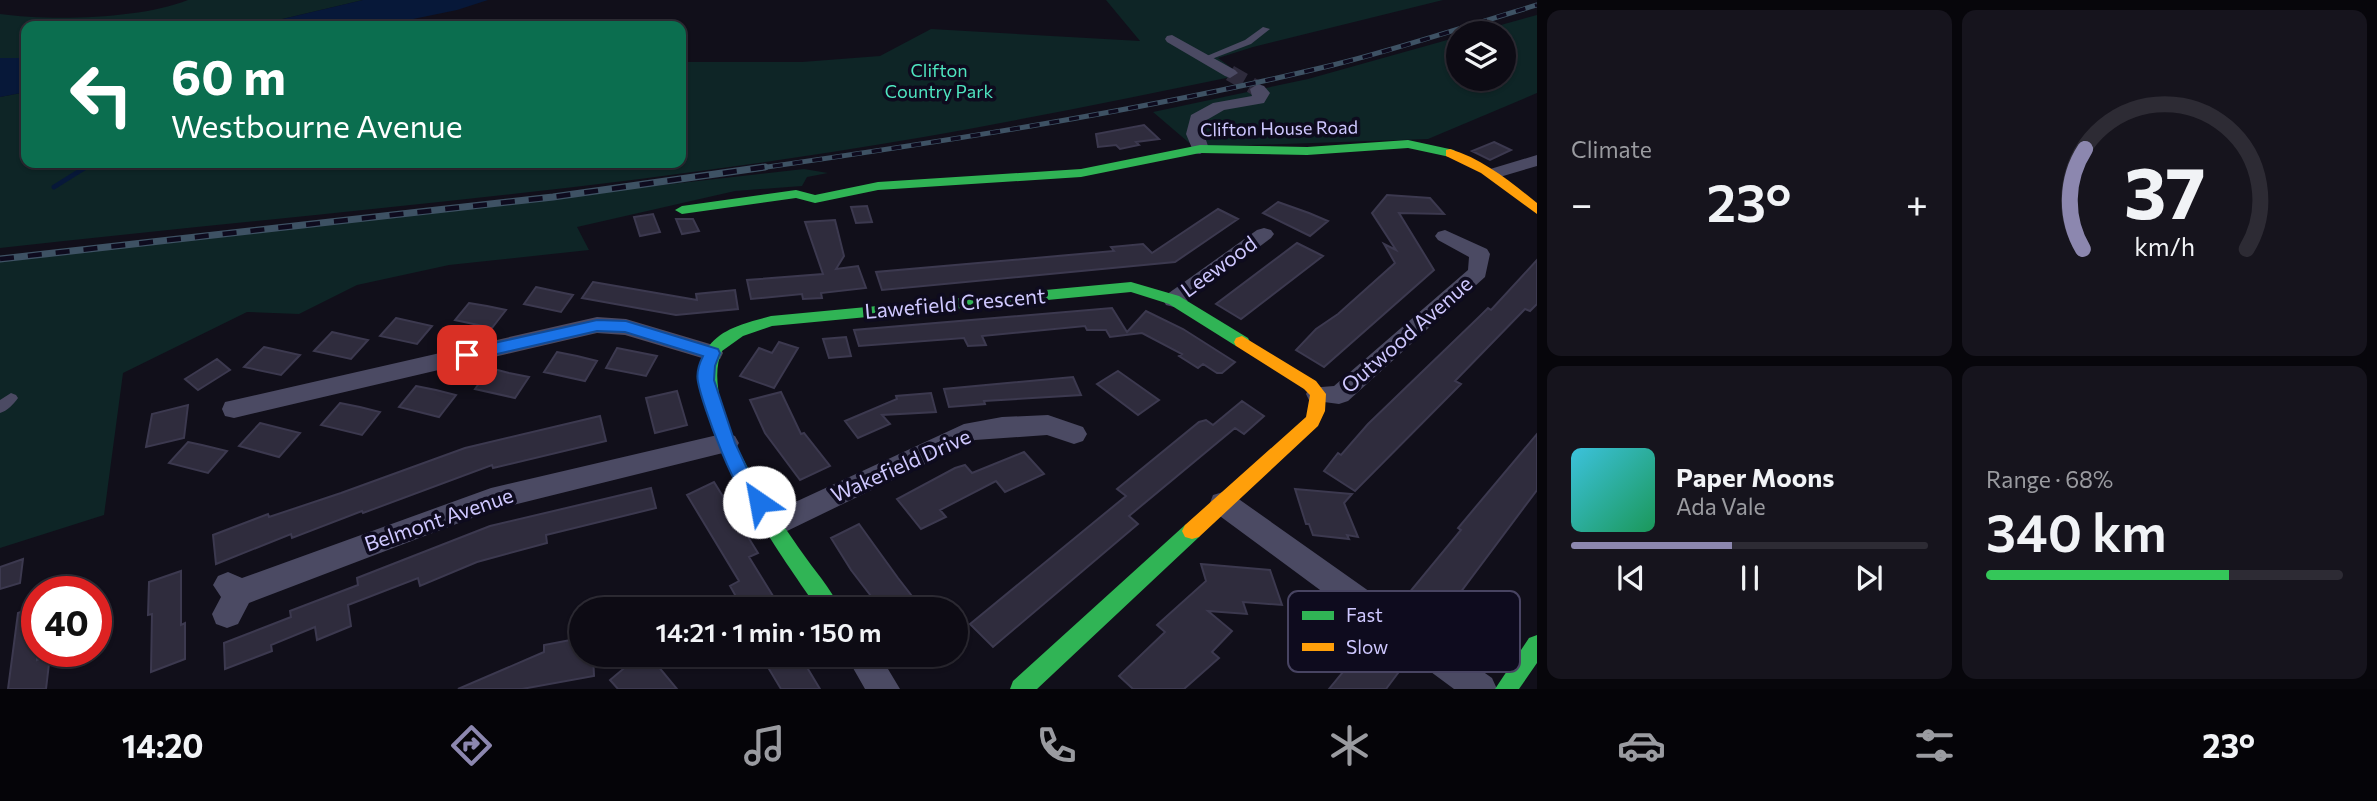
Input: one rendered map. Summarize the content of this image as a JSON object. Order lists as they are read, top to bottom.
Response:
{
  "streets": {
    "street": [
      "Clifton House Road",
      "Leewood",
      "Lawefield Crescent",
      "Outwood Avenue",
      "Wakefield Drive",
      "Belmont Avenue"
    ]
  },
  "crossings": [
    ["Leewood", "Lawefield Crescent"],
    ["Lawefield Crescent", "Outwood Avenue"]
  ],
  "parks": ["Clifton Country Park"],
  "legend": ["Fast", "Slow"],
  "page": {
    "tile": [
      "Climate",
      ["Range · 68%", "340 km"]
    ],
    "turn": ["60 m", "Westbourne Avenue"],
    "heat": ["−", "23°", "+"],
    "song": ["Paper Moons", "Ada Vale"],
    "limit": "40",
    "trip": "14:21 · 1 min · 150 m",
    "tabs": ["14:20", "23°"],
    "gauge": ["37", "km/h"]
  }
}
